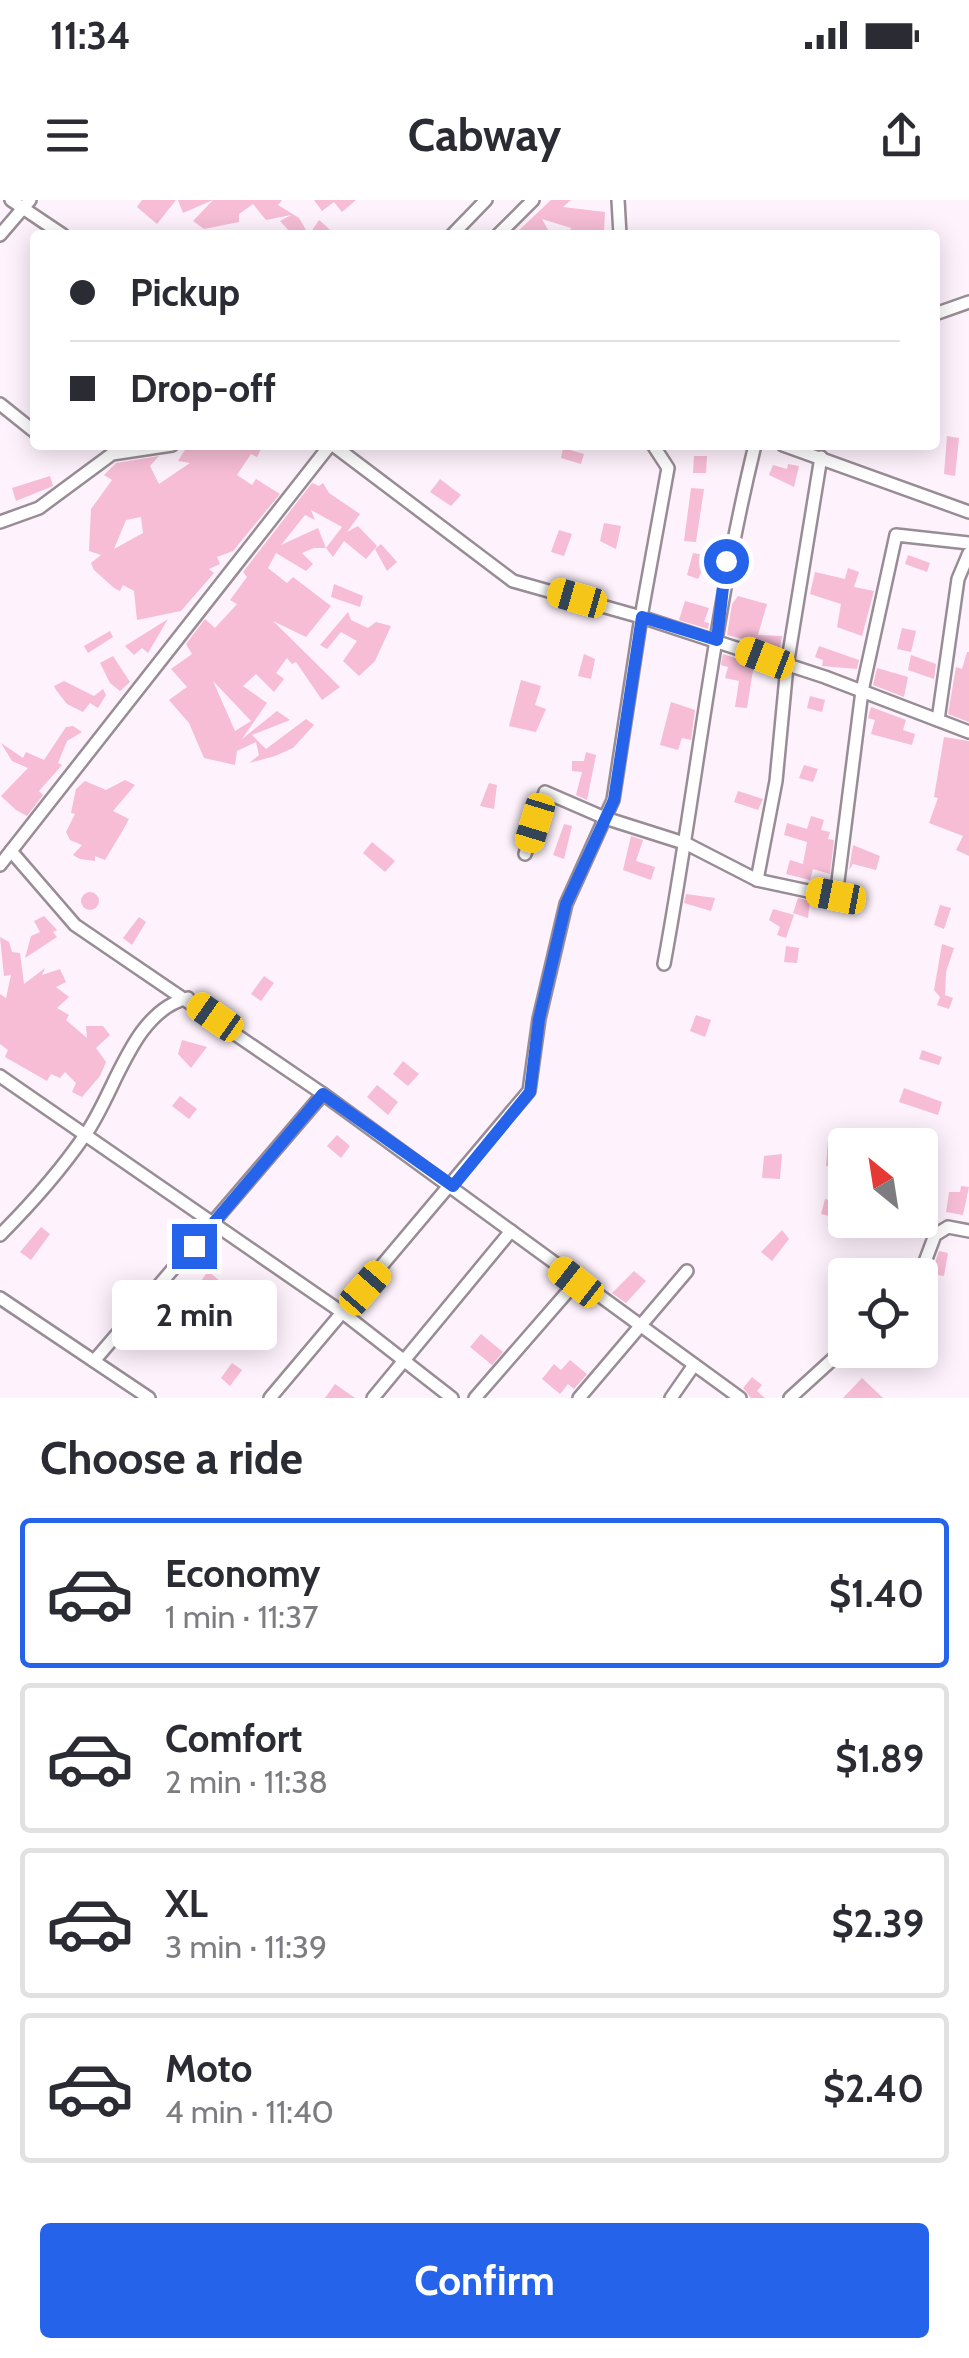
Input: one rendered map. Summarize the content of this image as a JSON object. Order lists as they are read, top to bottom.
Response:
{
  "north": "top left",
  "page": {
    "status": "11:34",
    "header": "Cabway",
    "banner": ["Pickup", "Drop-off"],
    "bubble": "2 min",
    "heading": "Choose a ride",
    "list": [
      {
        "name": "Economy",
        "note": "1 min · 11:37",
        "value": "$1.40"
      },
      {
        "name": "Comfort",
        "note": "2 min · 11:38",
        "value": "$1.89"
      },
      {
        "name": "XL",
        "note": "3 min · 11:39",
        "value": "$2.39"
      },
      {
        "name": "Moto",
        "note": "4 min · 11:40",
        "value": "$2.40"
      }
    ],
    "buttons": "Confirm"
  }
}
